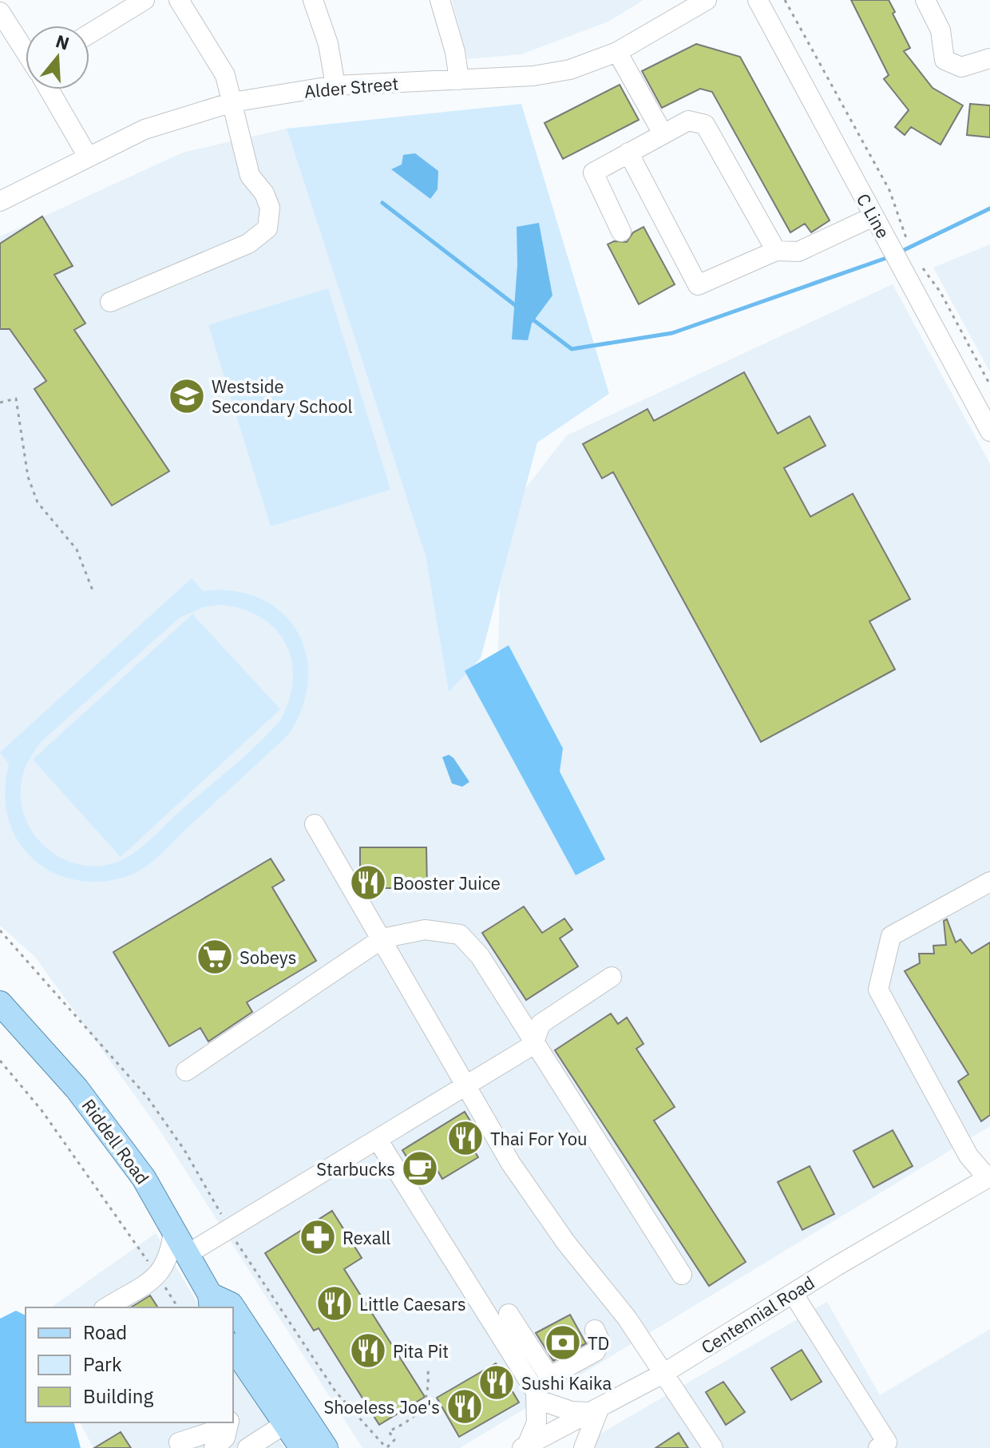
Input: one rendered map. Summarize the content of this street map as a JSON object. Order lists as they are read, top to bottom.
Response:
{
  "streets": {
    "main road": ["Riddell Road"],
    "street": ["Alder Street", "C Line", "Centennial Road"]
  },
  "places": {
    "school or university": ["Westside Secondary School"],
    "restaurant": [
      "Booster Juice",
      "Thai For You",
      "Little Caesars",
      "Pita Pit",
      "Sushi Kaika",
      "Shoeless Joe's"
    ],
    "supermarket": ["Sobeys"],
    "cafe": ["Starbucks"],
    "pharmacy": ["Rexall"],
    "bank": ["TD"]
  },
  "legend": ["Road", "Park", "Building"],
  "north": "top"
}
